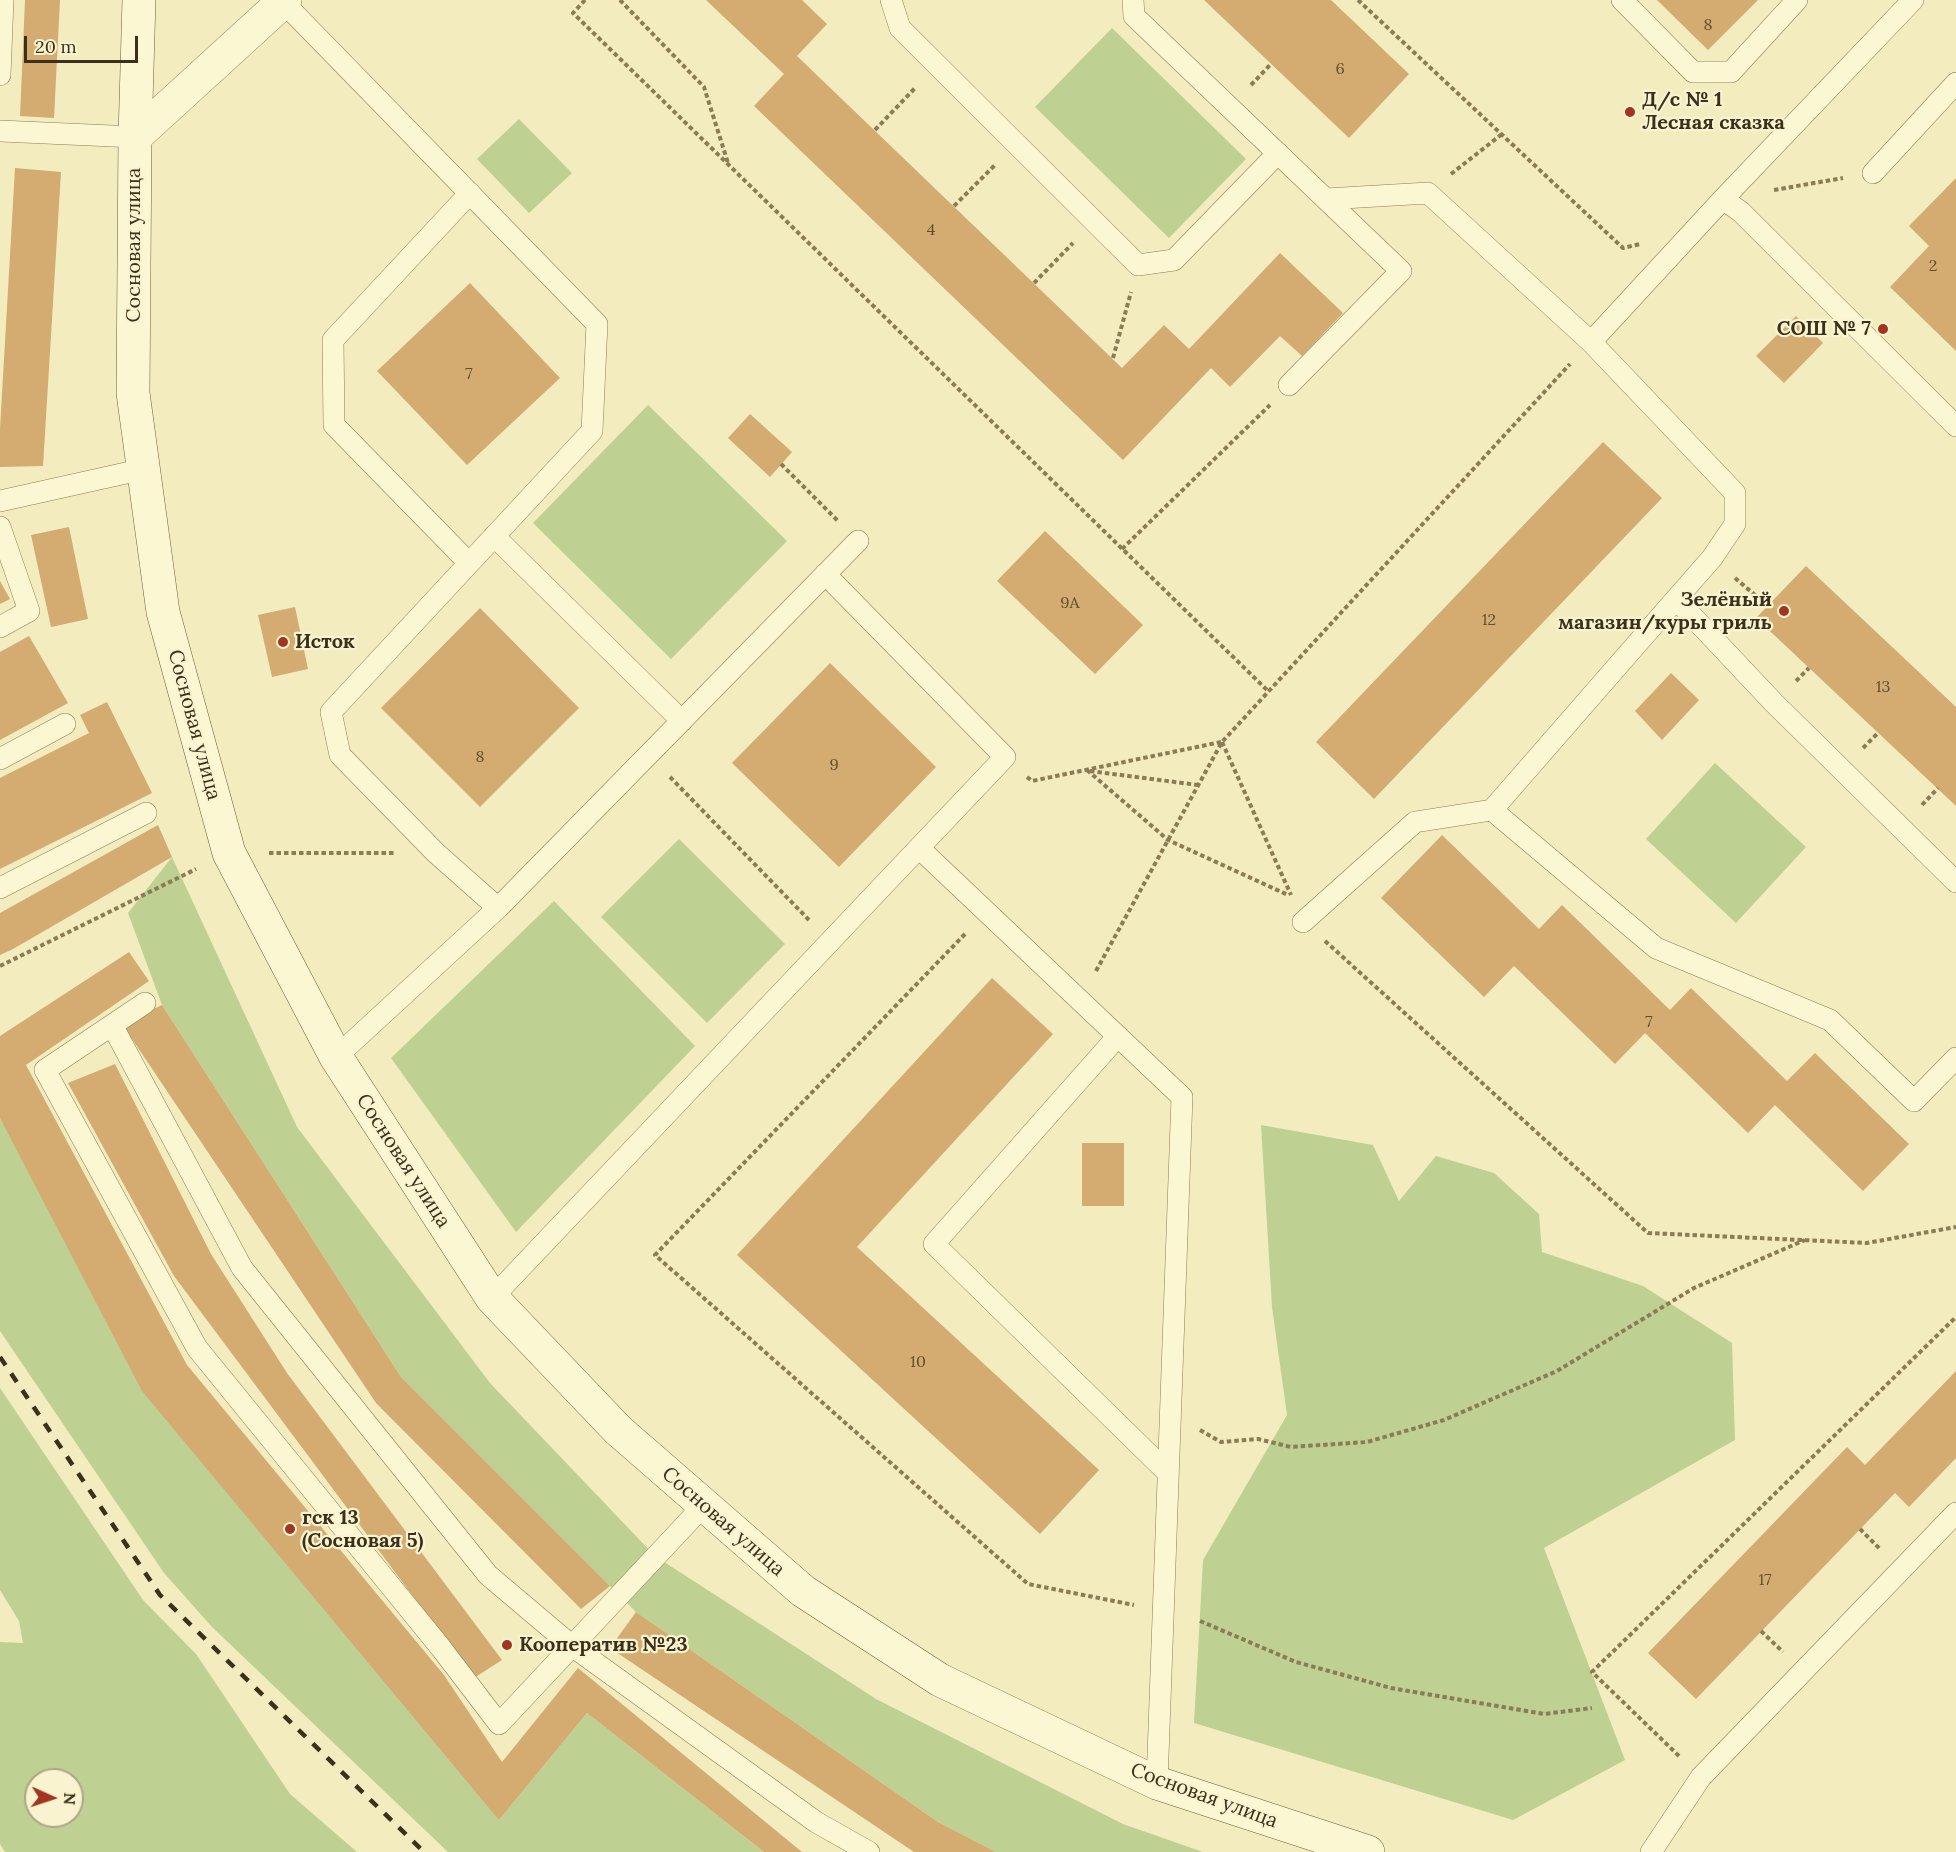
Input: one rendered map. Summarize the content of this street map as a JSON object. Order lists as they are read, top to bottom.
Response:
{
  "streets": {
    "street": ["Сосновая улица"]
  },
  "places": [
    "Д/с № 1 Лесная сказка",
    "СОШ № 7",
    "Зелёный магазин/куры гриль",
    "Исток",
    "гск 13 (Сосновая 5)",
    "Кооператив №23"
  ],
  "house_numbers": [
    "8",
    "6",
    "4",
    "2",
    "7",
    "9А",
    "12",
    "13",
    "8",
    "9",
    "7",
    "10",
    "17"
  ],
  "scale_bar": "20 m",
  "north": "right"
}
